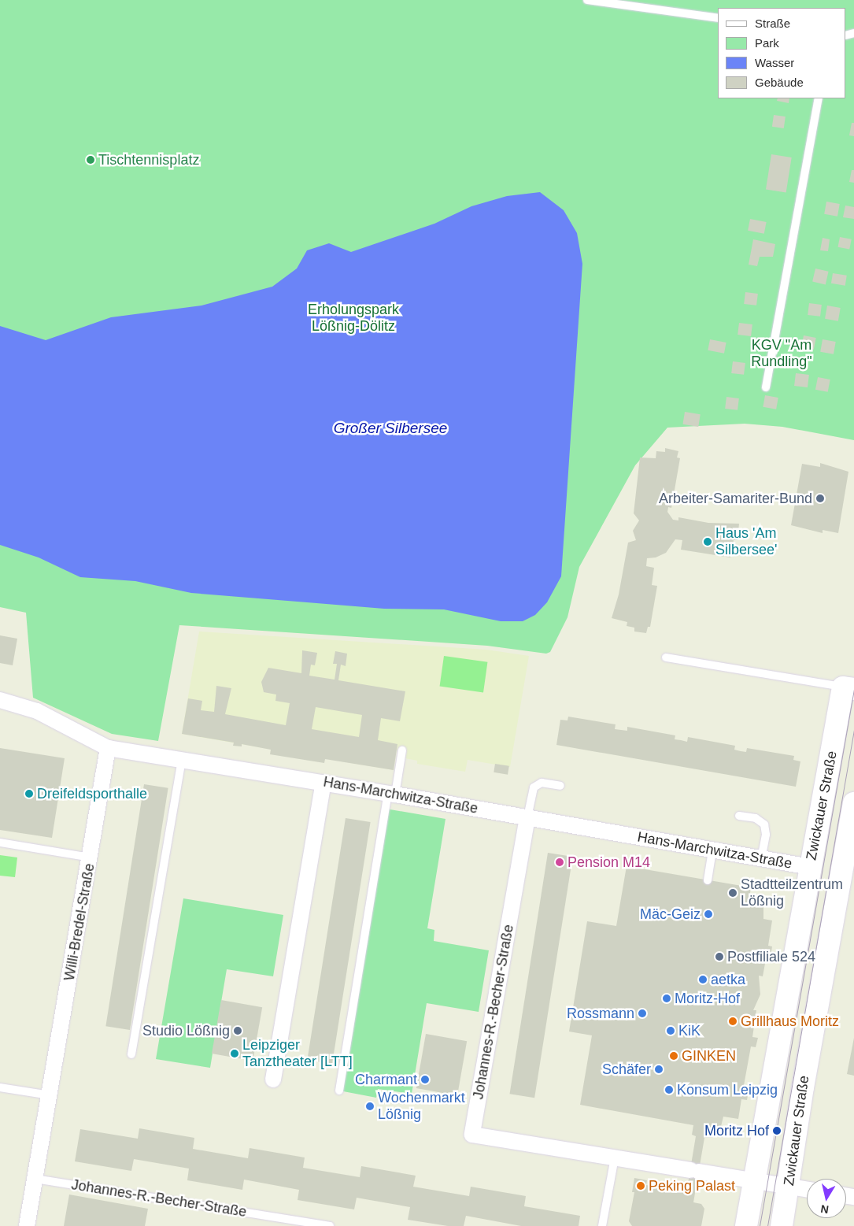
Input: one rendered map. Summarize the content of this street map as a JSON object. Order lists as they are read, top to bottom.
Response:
{
  "streets": {
    "main road": ["Zwickauer Straße"],
    "street": ["Hans-Marchwitza-Straße", "Willi-Bredel-Straße", "Johannes-R.-Becher-Straße"]
  },
  "crossings": [
    ["Hans-Marchwitza-Straße", "Zwickauer Straße"],
    ["Hans-Marchwitza-Straße", "Willi-Bredel-Straße"],
    ["Hans-Marchwitza-Straße", "Johannes-R.-Becher-Straße"],
    ["Zwickauer Straße", "Johannes-R.-Becher-Straße"],
    ["Willi-Bredel-Straße", "Johannes-R.-Becher-Straße"]
  ],
  "water": ["Großer Silbersee"],
  "parks": ["Erholungspark Lößnig-Dölitz", "KGV \"Am Rundling\""],
  "places": [
    "Tischtennisplatz",
    "Arbeiter-Samariter-Bund",
    "Haus 'Am Silbersee'",
    "Dreifeldsporthalle",
    "Pension M14",
    "Stadtteilzentrum Lößnig",
    "Mäc-Geiz",
    "Postfiliale 524",
    "aetka",
    "Moritz-Hof",
    "Rossmann",
    "Grillhaus Moritz",
    "Studio Lößnig",
    "KiK",
    "Leipziger Tanztheater [LTT]",
    "GINKEN",
    "Schäfer",
    "Charmant",
    "Konsum Leipzig",
    "Wochenmarkt Lößnig",
    "Moritz Hof",
    "Peking Palast"
  ],
  "legend": [
    "Straße",
    "Park",
    "Wasser",
    "Gebäude"
  ],
  "north": "bottom"
}
